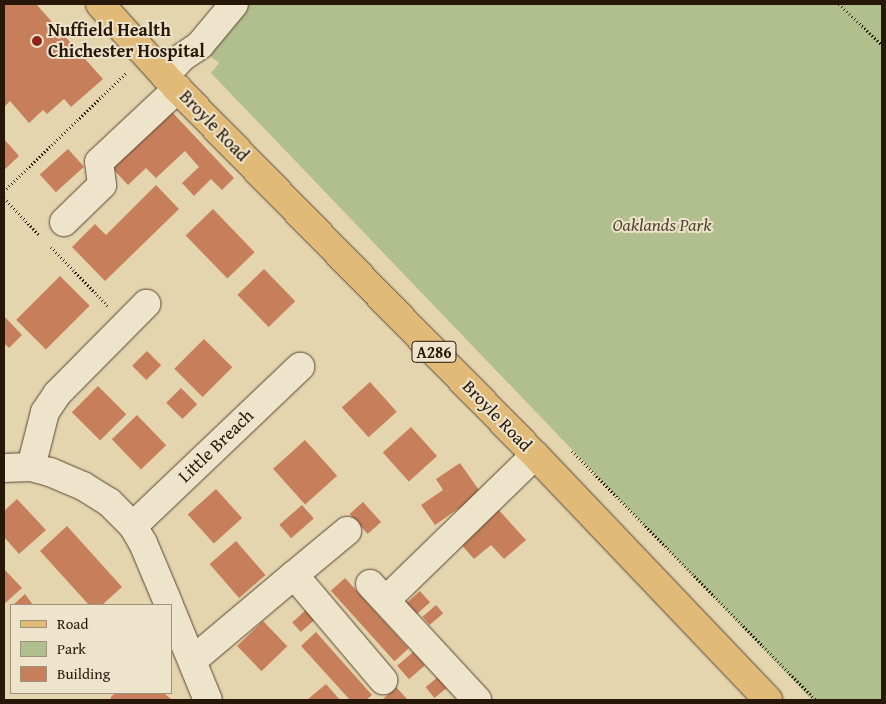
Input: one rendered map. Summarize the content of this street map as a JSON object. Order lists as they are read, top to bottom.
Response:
{
  "streets": {
    "main road": ["Broyle Road", "A286"],
    "street": ["Little Breach"]
  },
  "parks": ["Oaklands Park"],
  "places": ["Nuffield Health Chichester Hospital"],
  "legend": ["Road", "Park", "Building"]
}
